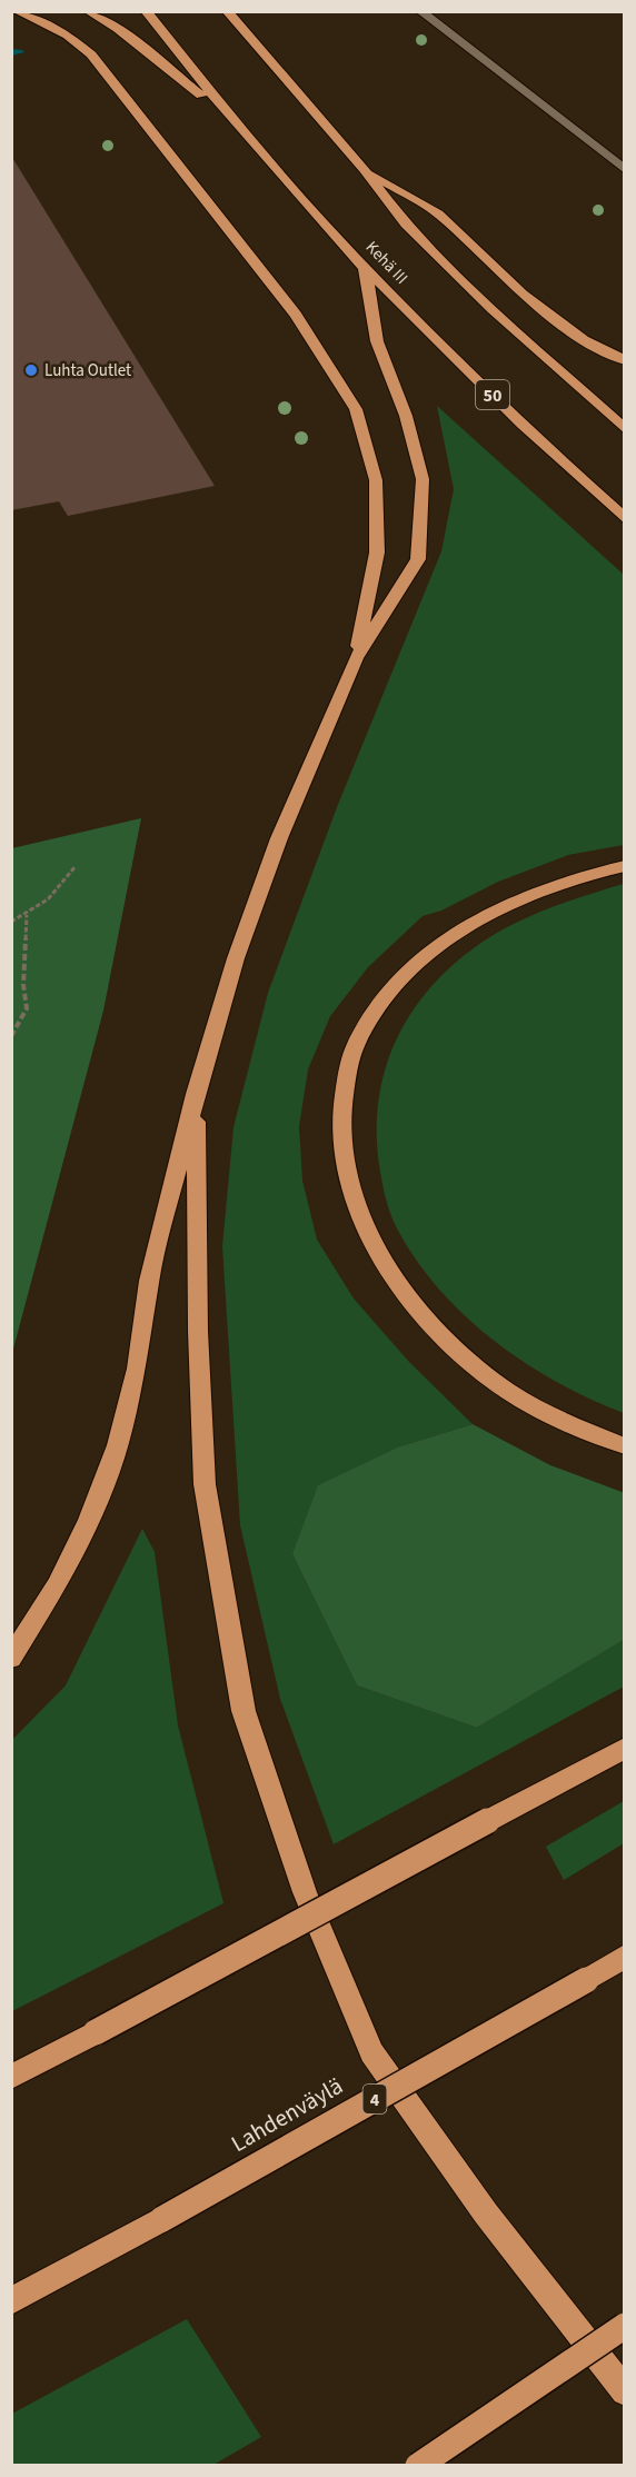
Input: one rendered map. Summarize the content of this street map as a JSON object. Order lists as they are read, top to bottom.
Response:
{
  "streets": {
    "highway": [
      "Kehä III",
      "50",
      "4",
      "Lahdenväylä"
    ]
  },
  "places": ["Luhta Outlet"]
}
